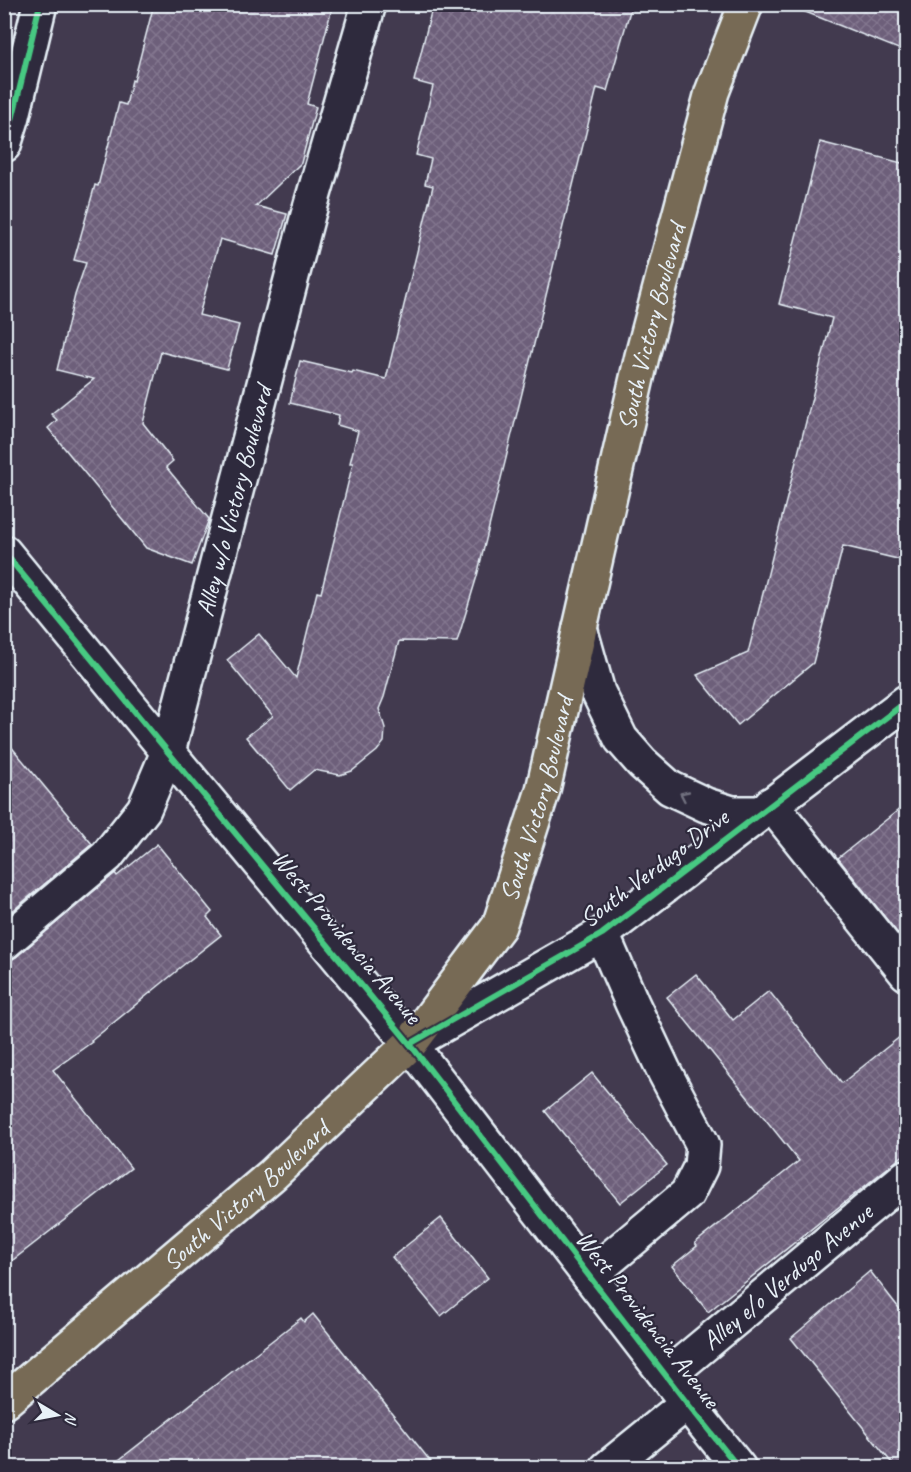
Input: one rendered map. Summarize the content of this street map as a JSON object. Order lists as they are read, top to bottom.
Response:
{
  "streets": {
    "main road": ["South Victory Boulevard"],
    "street": [
      "Alley w/o Victory Boulevard",
      "South Verdugo Drive",
      "West Providencia Avenue",
      "Alley e/o Verdugo Avenue"
    ]
  },
  "crossings": [
    ["South Victory Boulevard", "South Verdugo Drive"],
    ["South Victory Boulevard", "West Providencia Avenue"],
    ["Alley w/o Victory Boulevard", "West Providencia Avenue"],
    ["South Verdugo Drive", "West Providencia Avenue"],
    ["West Providencia Avenue", "Alley e/o Verdugo Avenue"]
  ],
  "north": "right"
}
